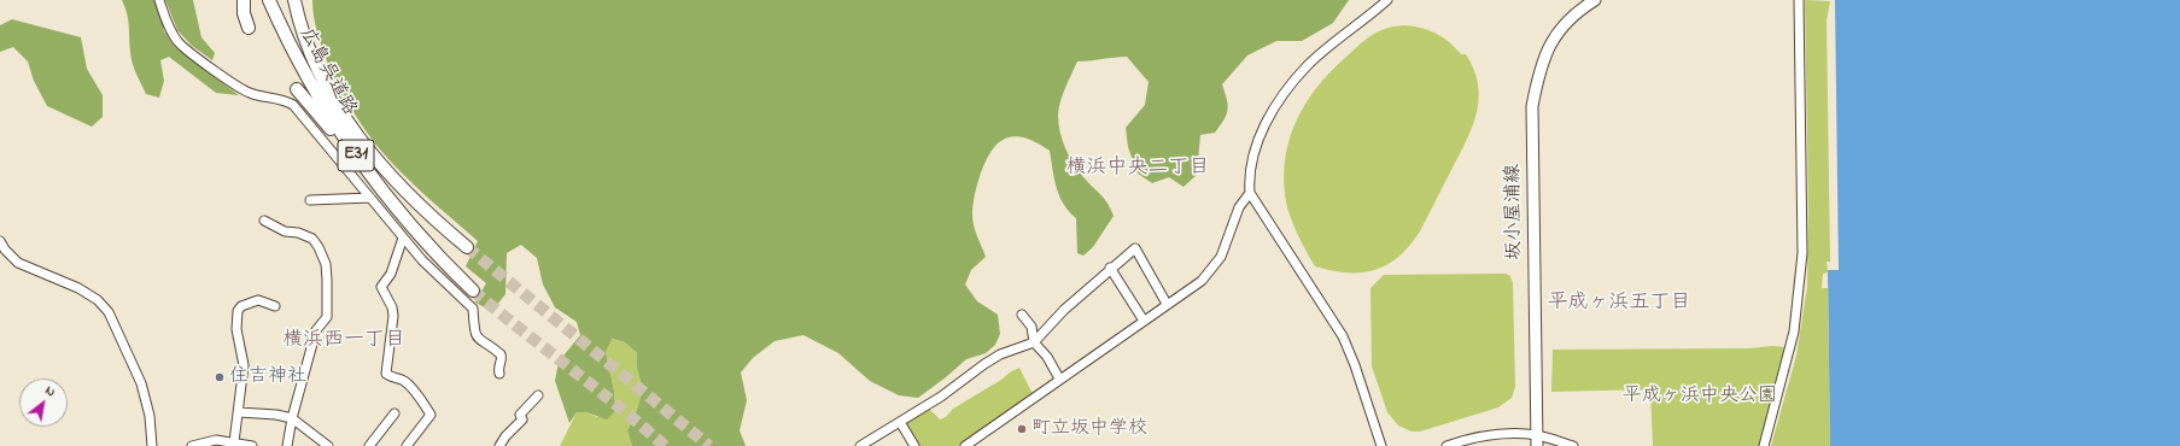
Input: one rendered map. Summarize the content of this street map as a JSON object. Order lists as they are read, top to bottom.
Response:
{
  "streets": {
    "highway": ["広島呉道路", "E31"],
    "main road": ["坂小屋浦線"]
  },
  "districts": ["横浜中央二丁目", "平成ヶ浜五丁目", "横浜西一丁目"],
  "parks": ["平成ヶ浜中央公園"],
  "places": ["住吉神社", "町立坂中学校"],
  "north": "top right"
}
